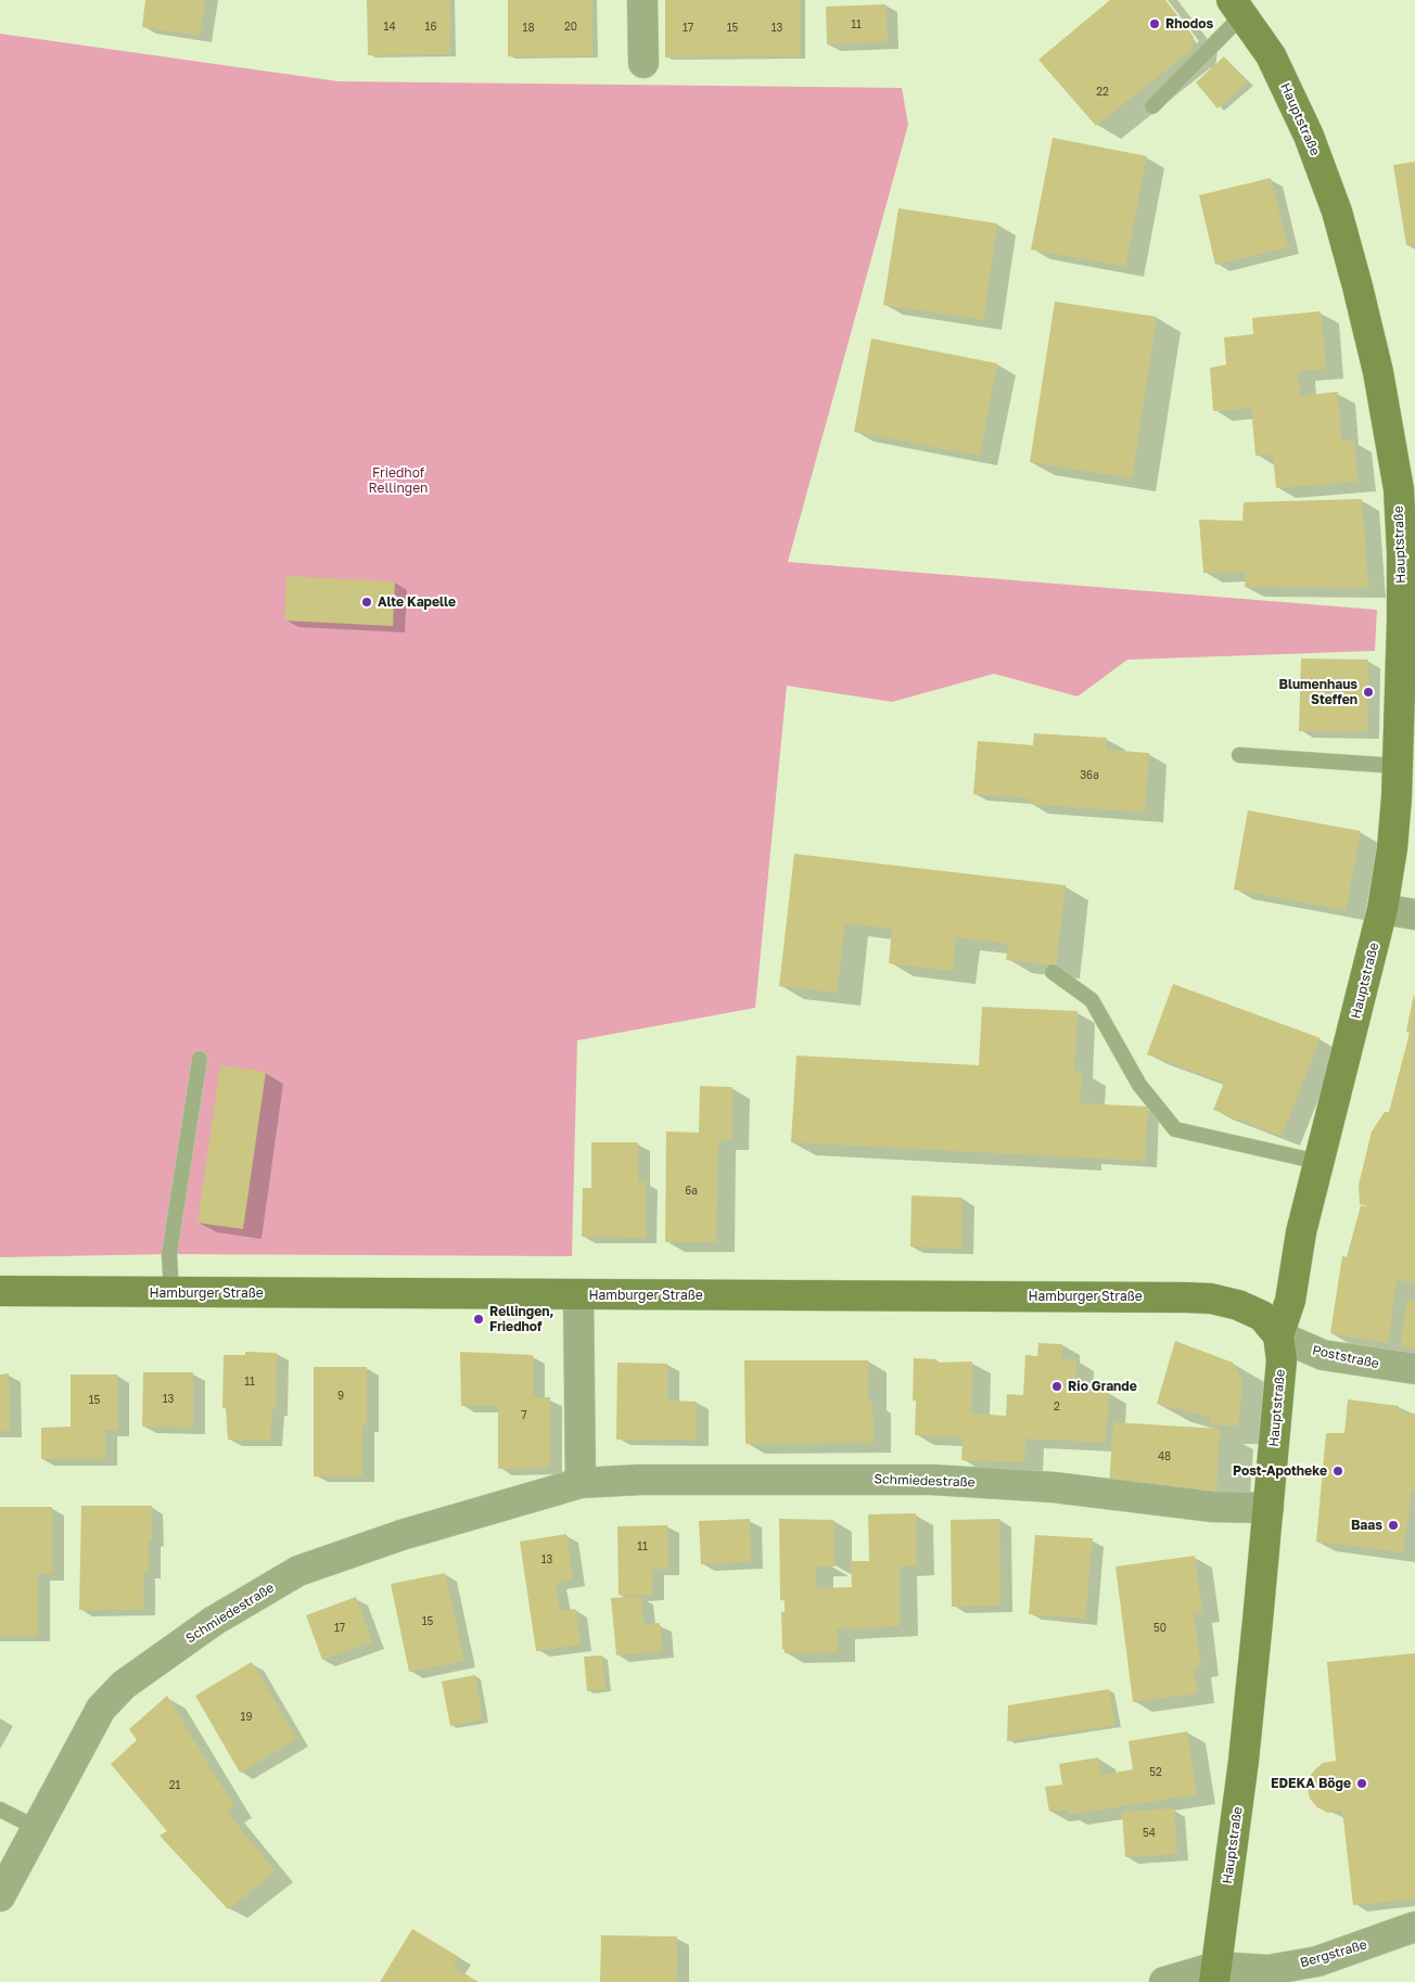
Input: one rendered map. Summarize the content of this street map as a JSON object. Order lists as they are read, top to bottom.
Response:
{
  "streets": {
    "main road": ["Hauptstraße", "Hamburger Straße"],
    "street": ["Poststraße", "Schmiedestraße", "Bergstraße"]
  },
  "crossings": [
    ["Hauptstraße", "Hamburger Straße"],
    ["Hauptstraße", "Poststraße"],
    ["Hauptstraße", "Schmiedestraße"],
    ["Hauptstraße", "Bergstraße"],
    ["Hamburger Straße", "Poststraße"]
  ],
  "parks": ["Friedhof Rellingen"],
  "places": [
    "Rhodos",
    "Alte Kapelle",
    "Blumenhaus Steffen",
    "Rellingen, Friedhof",
    "Rio Grande",
    "Post-Apotheke",
    "Baas",
    "EDEKA Böge"
  ],
  "house_numbers": [
    "11",
    "14",
    "16",
    "20",
    "18",
    "17",
    "15",
    "13",
    "22",
    "36a",
    "6a",
    "11",
    "9",
    "13",
    "15",
    "2",
    "7",
    "48",
    "11",
    "13",
    "15",
    "17",
    "50",
    "19",
    "52",
    "21",
    "54"
  ]
}
